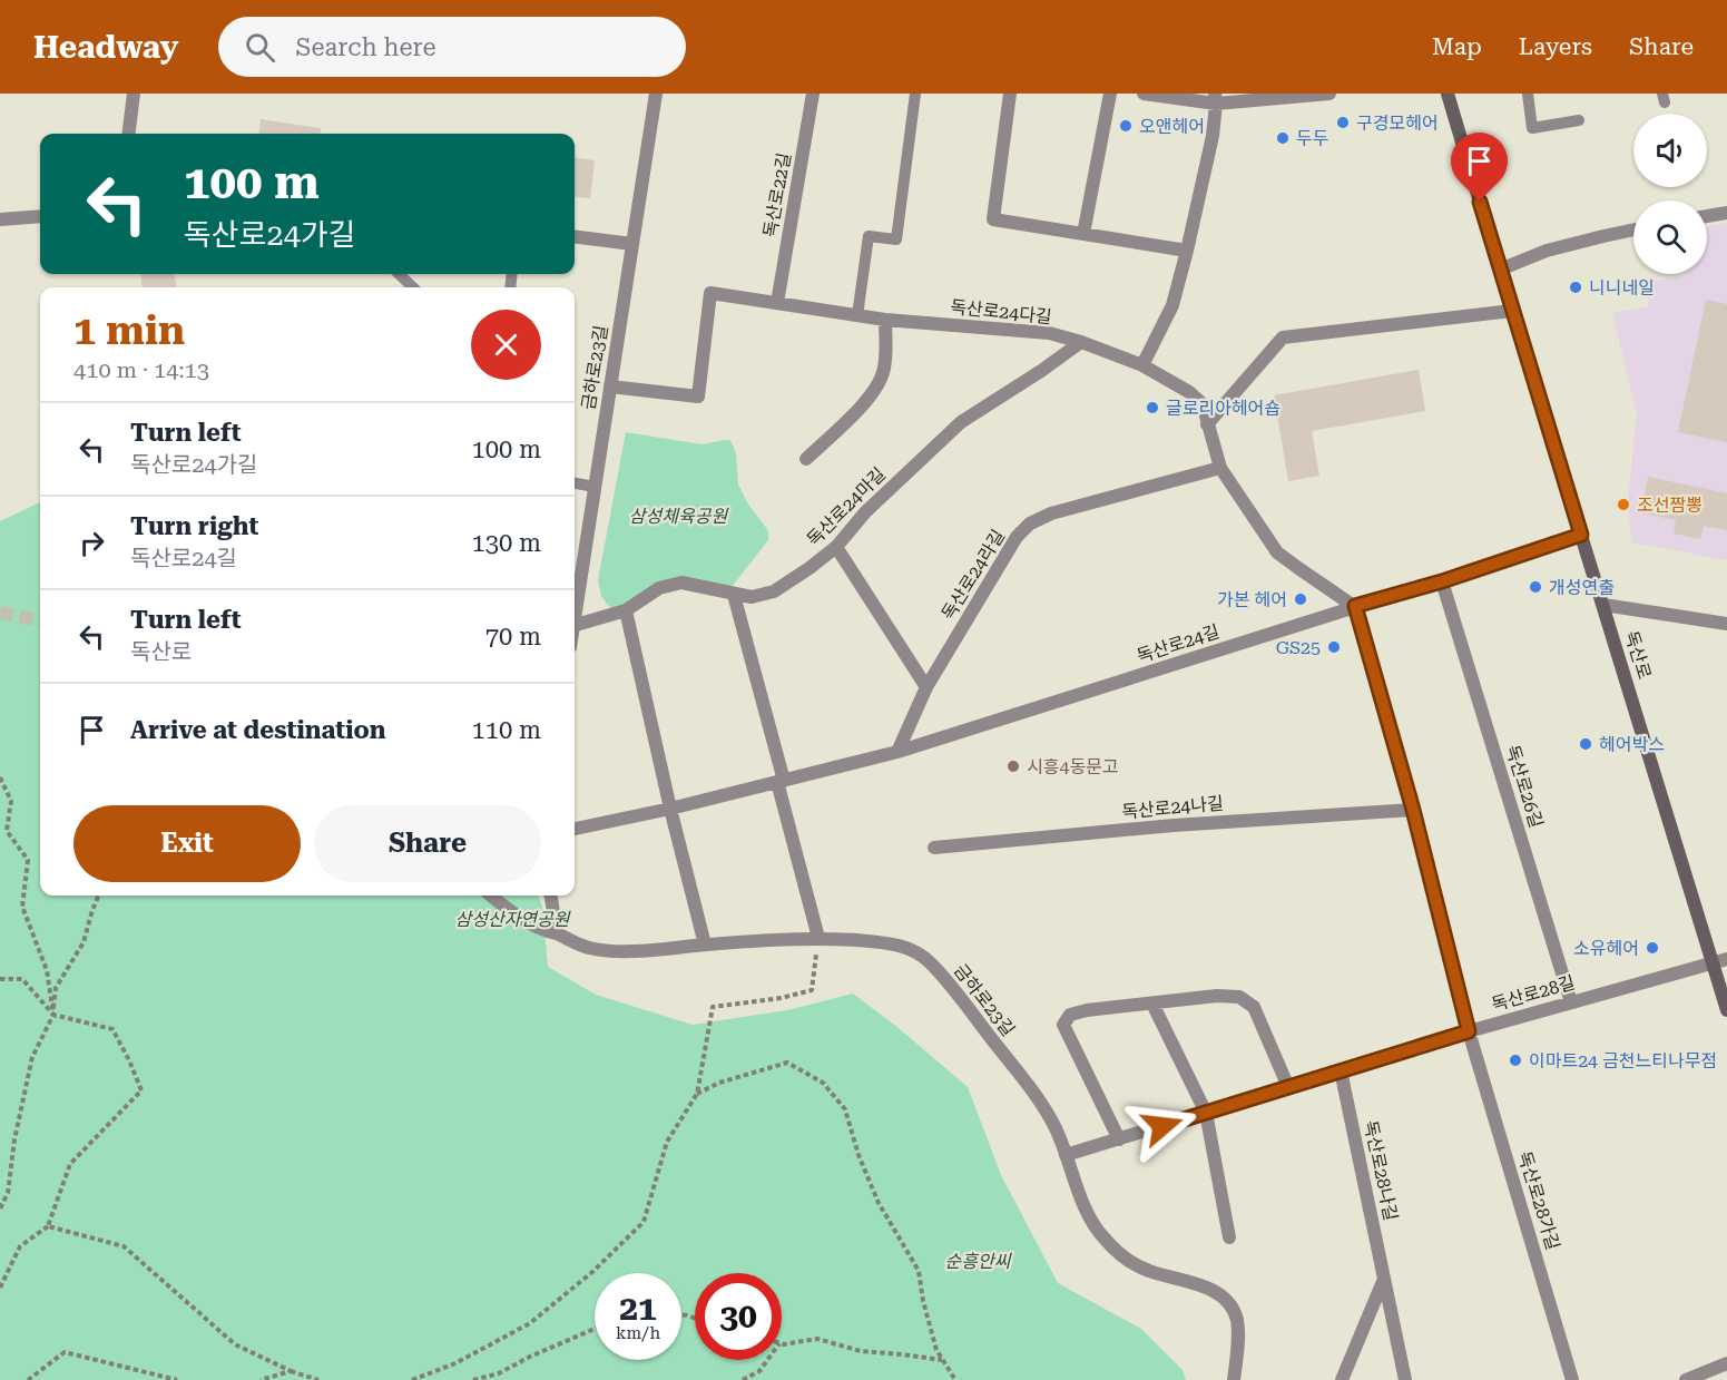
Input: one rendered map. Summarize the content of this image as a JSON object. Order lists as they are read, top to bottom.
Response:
{
  "streets": {
    "main road": ["독산로"],
    "street": [
      "독산로22길",
      "독산로24다길",
      "금하로23길",
      "독산로24마길",
      "독산로24라길",
      "독산로24길",
      "독산로26길",
      "독산로24나길",
      "독산로28길",
      "독산로28나길",
      "독산로28가길"
    ]
  },
  "crossings": [
    ["독산로22길", "독산로24다길"],
    ["독산로24다길", "금하로23길"],
    ["독산로24다길", "독산로24마길"],
    ["독산로24다길", "독산로24라길"],
    ["독산로24다길", "독산로24길"],
    ["독산로24다길", "독산로28가길"],
    ["금하로23길", "독산로28길"],
    ["독산로24라길", "독산로24길"],
    ["독산로24길", "독산로"],
    ["독산로24길", "독산로26길"],
    ["독산로24길", "독산로28가길"],
    ["독산로", "독산로28길"],
    ["독산로26길", "독산로28길"],
    ["독산로24나길", "독산로28가길"],
    ["독산로28길", "독산로28나길"],
    ["독산로28길", "독산로28가길"]
  ],
  "parks": ["삼성체육공원", "삼성산자연공원", "순흥안씨"],
  "places": [
    "구경모헤어",
    "오앤헤어",
    "두두",
    "니니네일",
    "글로리아헤어숍",
    "조선짬뽕",
    "개성연출",
    "가본 헤어",
    "GS25",
    "헤어박스",
    "시흥4동문고",
    "소유헤어",
    "이마트24 금천느티나무점"
  ],
  "page": {
    "header": "Headway",
    "search": "Search here",
    "nav": ["Map", "Layers", "Share"],
    "turn": ["100 m", "독산로24가길"],
    "heading": ["1 min", "410 m · 14:13"],
    "list": [
      {
        "name": "Turn left",
        "note": "독산로24가길",
        "value": "100 m"
      },
      {
        "name": "Turn right",
        "note": "독산로24길",
        "value": "130 m"
      },
      {
        "name": "Turn left",
        "note": "독산로",
        "value": "70 m"
      },
      {
        "name": "Arrive at destination",
        "value": "110 m"
      }
    ],
    "buttons": ["Exit", "Share"],
    "speed": "21 km/h",
    "limit": "30"
  }
}
